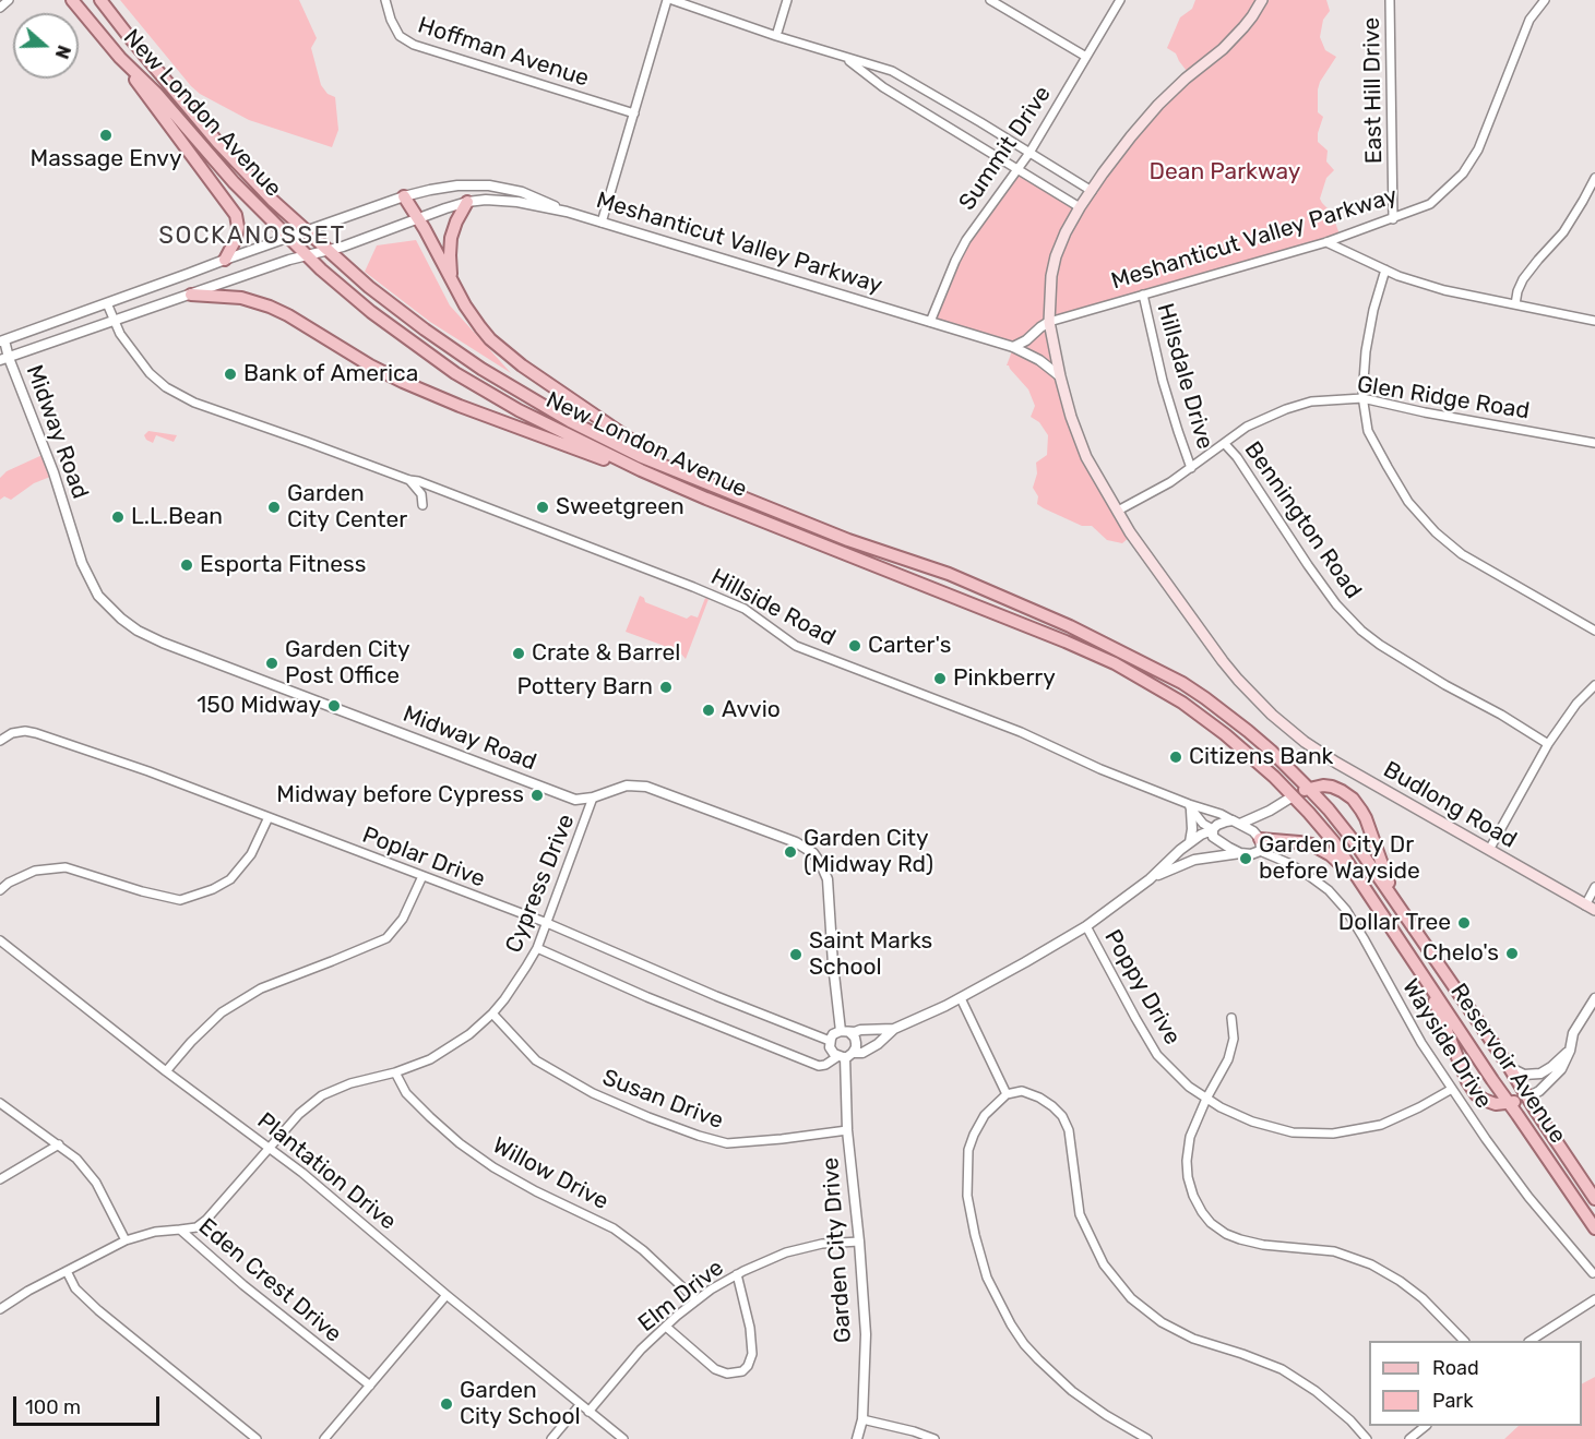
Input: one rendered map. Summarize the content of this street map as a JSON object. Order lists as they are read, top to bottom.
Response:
{
  "streets": {
    "main road": ["New London Avenue", "Budlong Road", "Reservoir Avenue"],
    "street": [
      "Hoffman Avenue",
      "East Hill Drive",
      "Summit Drive",
      "Meshanticut Valley Parkway",
      "Hillsdale Drive",
      "Glen Ridge Road",
      "Midway Road",
      "Bennington Road",
      "Hillside Road",
      "Poplar Drive",
      "Cypress Drive",
      "Poppy Drive",
      "Wayside Drive",
      "Susan Drive",
      "Plantation Drive",
      "Willow Drive",
      "Garden City Drive",
      "Eden Crest Drive",
      "Elm Drive"
    ]
  },
  "crossings": [
    ["East Hill Drive", "Meshanticut Valley Parkway"],
    ["New London Avenue", "Meshanticut Valley Parkway"],
    ["New London Avenue", "Reservoir Avenue"],
    ["Summit Drive", "Meshanticut Valley Parkway"],
    ["Meshanticut Valley Parkway", "Hillsdale Drive"],
    ["Meshanticut Valley Parkway", "Midway Road"],
    ["Meshanticut Valley Parkway", "Hillside Road"],
    ["Hillsdale Drive", "Glen Ridge Road"],
    ["Glen Ridge Road", "Bennington Road"],
    ["Glen Ridge Road", "Budlong Road"],
    ["Midway Road", "Poplar Drive"],
    ["Midway Road", "Cypress Drive"],
    ["Midway Road", "Garden City Drive"],
    ["Poplar Drive", "Cypress Drive"],
    ["Poplar Drive", "Garden City Drive"],
    ["Cypress Drive", "Susan Drive"],
    ["Cypress Drive", "Plantation Drive"],
    ["Cypress Drive", "Willow Drive"],
    ["Cypress Drive", "Eden Crest Drive"],
    ["Poppy Drive", "Wayside Drive"],
    ["Susan Drive", "Garden City Drive"],
    ["Plantation Drive", "Elm Drive"],
    ["Willow Drive", "Elm Drive"],
    ["Garden City Drive", "Elm Drive"]
  ],
  "districts": ["SOCKANOSSET"],
  "parks": ["Dean Parkway"],
  "places": [
    "Massage Envy",
    "Bank of America",
    "Garden City Center",
    "Sweetgreen",
    "L.L.Bean",
    "Esporta Fitness",
    "Carter's",
    "Crate & Barrel",
    "Garden City Post Office",
    "Pinkberry",
    "Pottery Barn",
    "150 Midway",
    "Avvio",
    "Citizens Bank",
    "Midway before Cypress",
    "Garden City (Midway Rd)",
    "Garden City Dr before Wayside",
    "Dollar Tree",
    "Chelo's",
    "Saint Marks School",
    "Garden City School"
  ],
  "legend": ["Road", "Park"],
  "scale_bar": "100 m",
  "north": "right"
}
